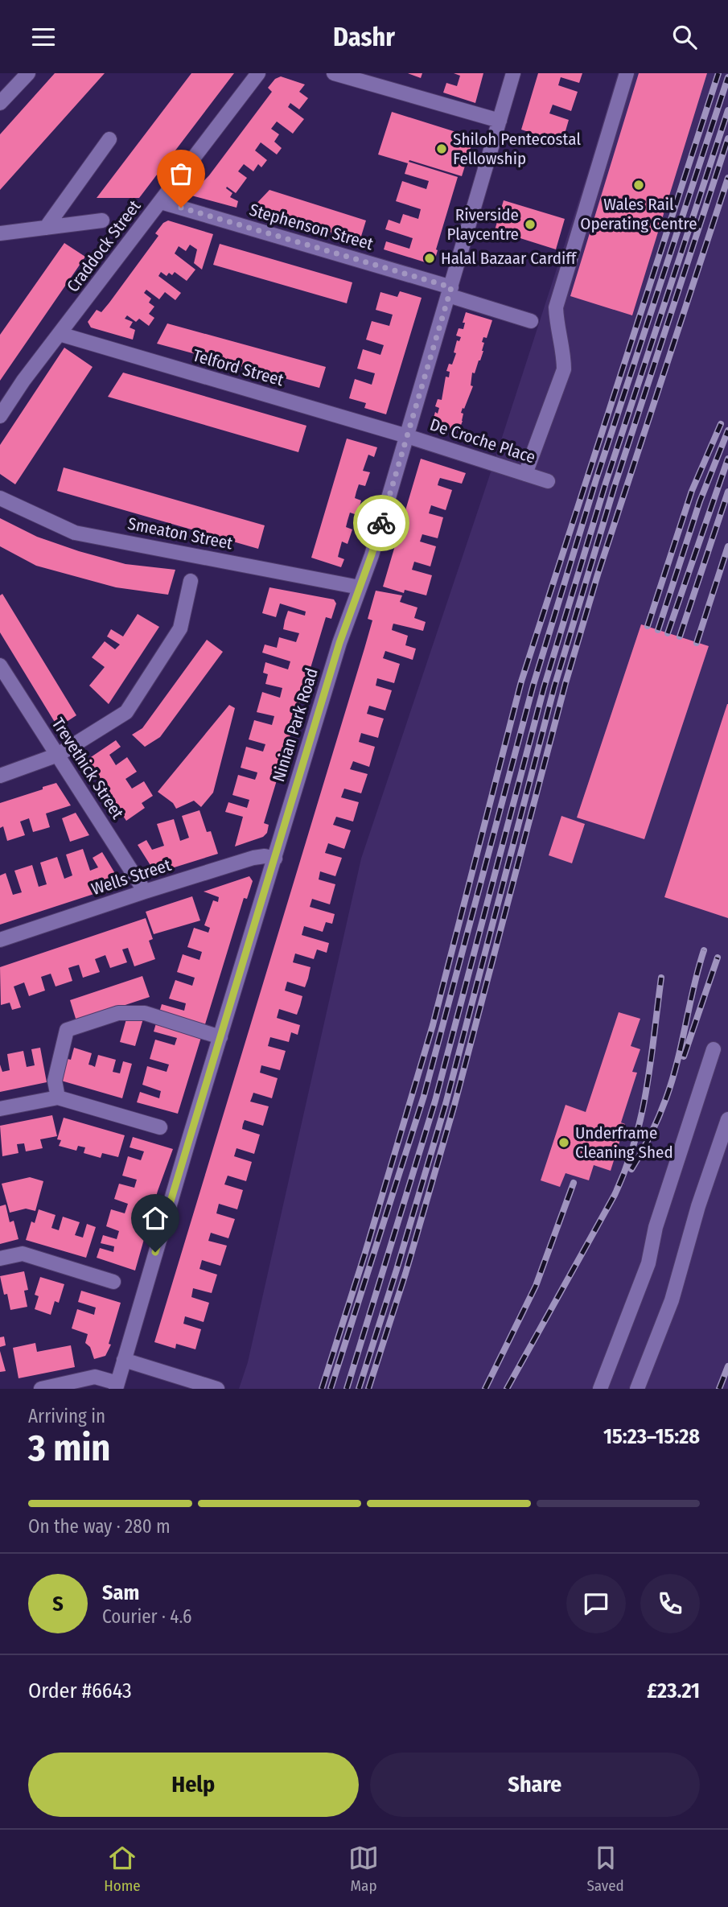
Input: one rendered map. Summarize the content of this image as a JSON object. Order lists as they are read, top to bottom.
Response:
{
  "streets": {
    "street": [
      "Stephenson Street",
      "Craddock Street",
      "Telford Street",
      "De Croche Place",
      "Smeaton Street",
      "Ninian Park Road",
      "Trevethick Street",
      "Wells Street"
    ]
  },
  "crossings": [
    ["Stephenson Street", "Craddock Street"],
    ["Stephenson Street", "Ninian Park Road"],
    ["Craddock Street", "Telford Street"],
    ["Telford Street", "De Croche Place"],
    ["Telford Street", "Ninian Park Road"],
    ["De Croche Place", "Ninian Park Road"],
    ["Smeaton Street", "Ninian Park Road"],
    ["Ninian Park Road", "Wells Street"],
    ["Trevethick Street", "Wells Street"]
  ],
  "places": [
    "Shiloh Pentecostal Fellowship",
    "Wales Rail Operating Centre",
    "Riverside Playcentre",
    "Halal Bazaar Cardiff",
    "Underframe Cleaning Shed"
  ],
  "page": {
    "header": "Dashr",
    "heading": ["3 min", "Arriving in", "15:23–15:28"],
    "panel": [
      "Sam",
      "Courier · 4.6",
      "Order #6643",
      "£23.21"
    ],
    "bar": "On the way · 280 m",
    "round": "S",
    "buttons": ["Help", "Share"],
    "tabs": ["Home", "Map", "Saved"]
  }
}
